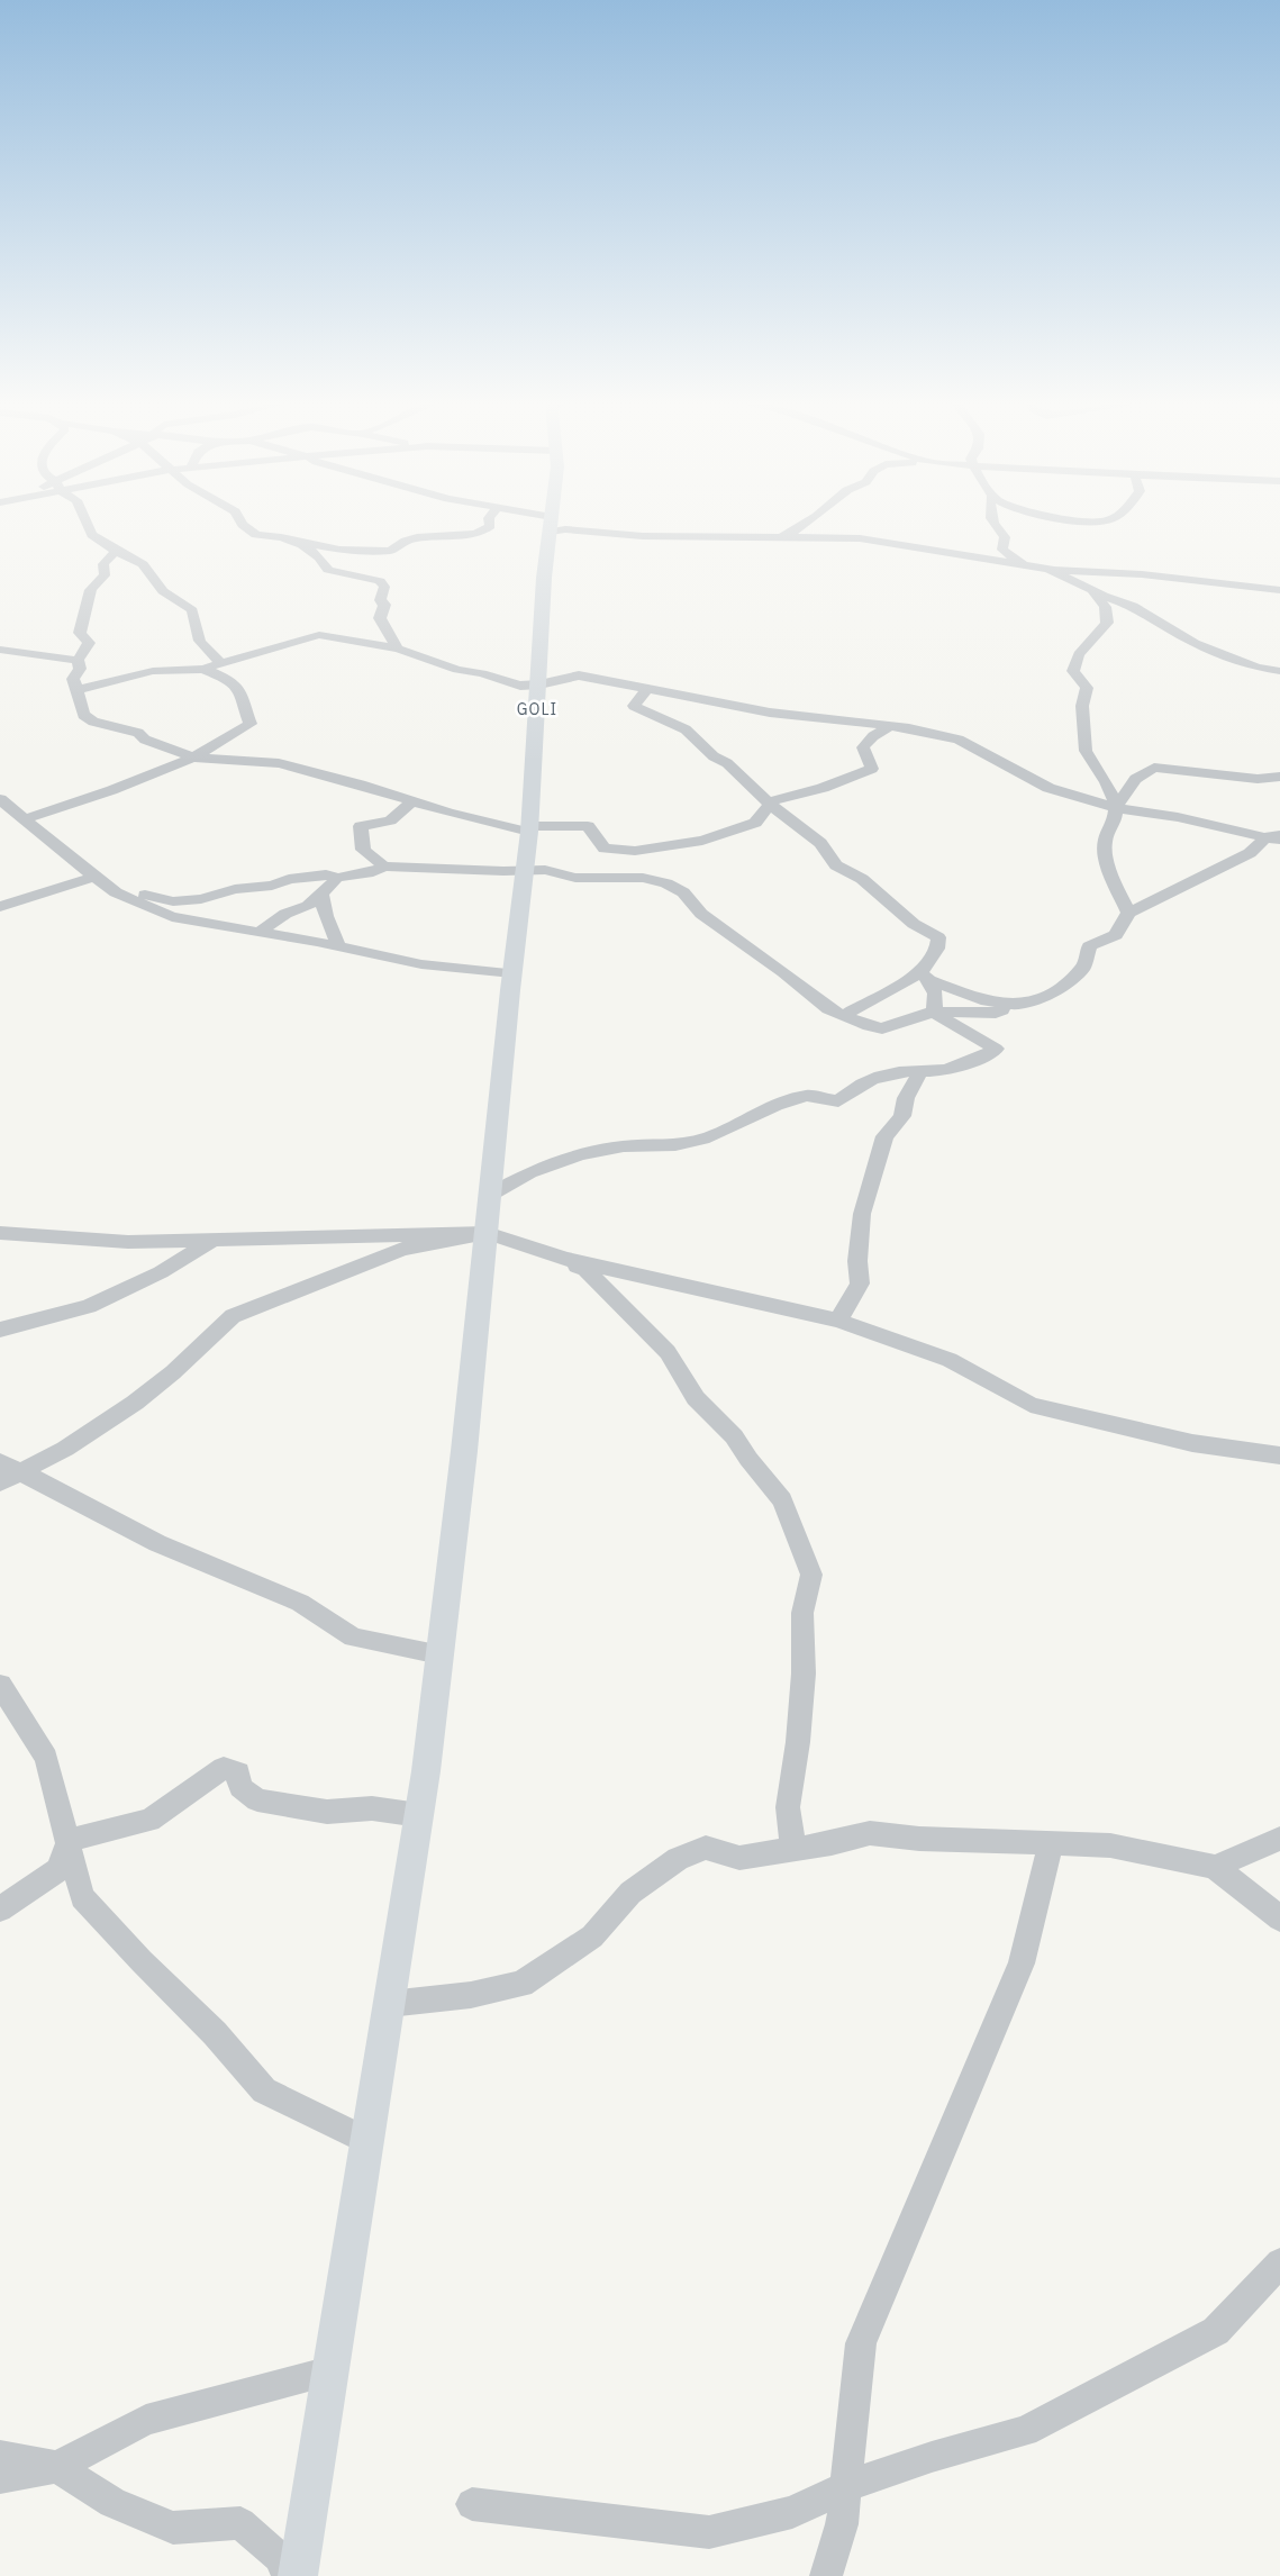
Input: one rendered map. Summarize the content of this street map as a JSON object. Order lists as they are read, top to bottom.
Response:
{
  "districts": ["GOLI"]
}
